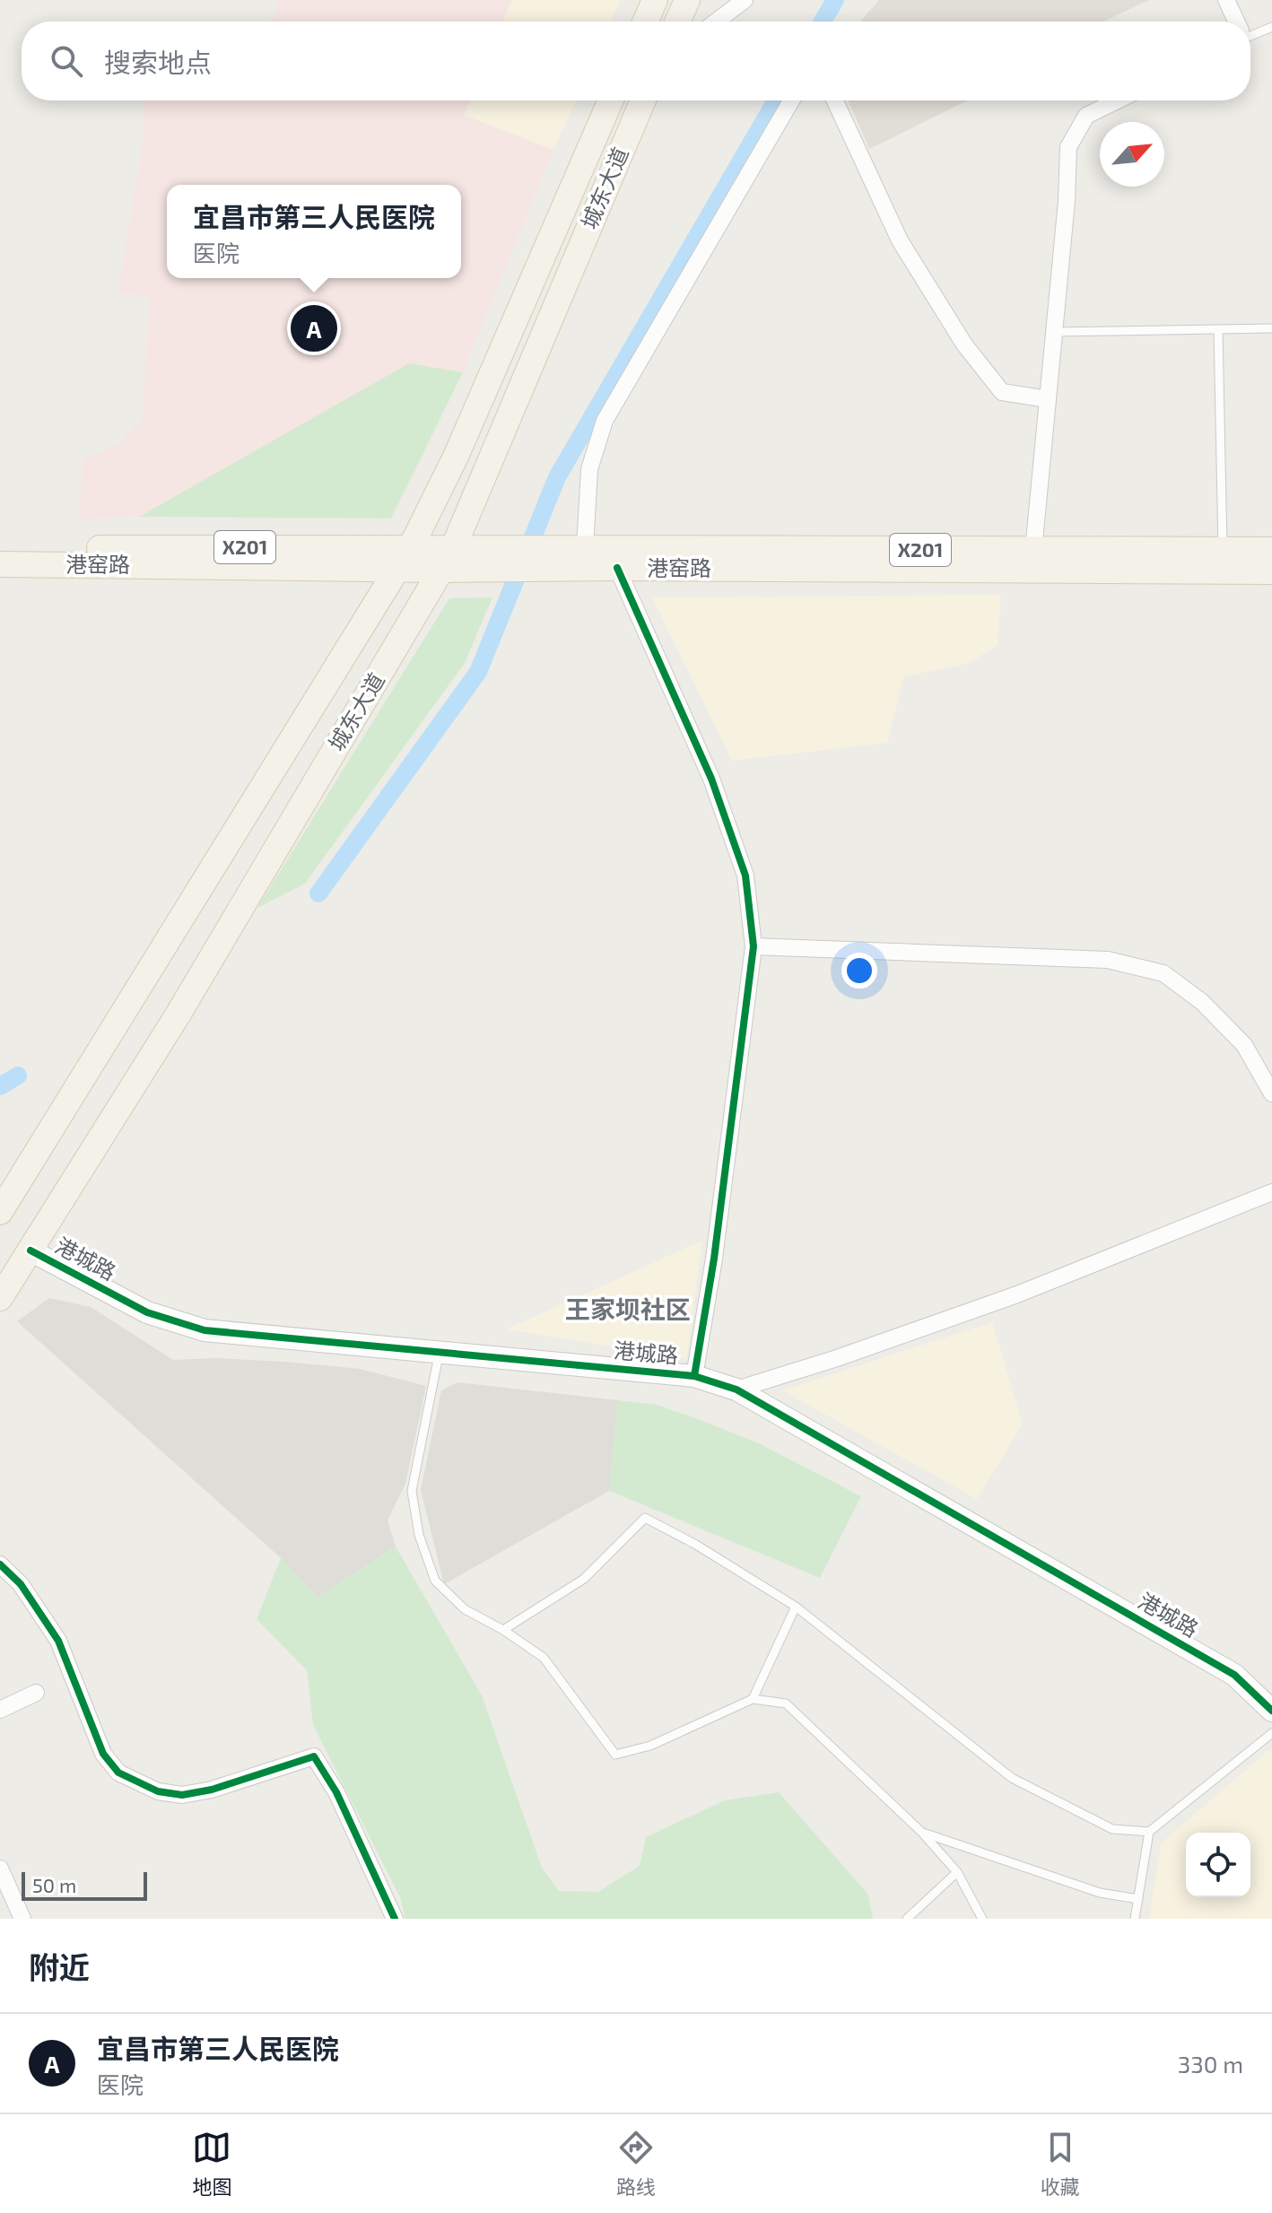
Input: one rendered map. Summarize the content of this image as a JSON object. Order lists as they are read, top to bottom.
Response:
{
  "streets": {
    "main road": ["城东大道", "X201", "港窑路"],
    "street": ["港城路"]
  },
  "crossings": [
    ["城东大道", "港窑路"],
    ["城东大道", "港城路"]
  ],
  "districts": ["王家坝社区"],
  "scale_bar": "50 m",
  "north": "top right",
  "page": {
    "search": "搜索地点",
    "popup": ["宜昌市第三人民医院", "医院"],
    "pins": "A",
    "scale": "50 m",
    "heading": "附近",
    "list": [
      {
        "mark": "A",
        "name": "宜昌市第三人民医院",
        "note": "医院",
        "value": "330 m"
      }
    ],
    "nav": ["地图", "路线", "收藏"]
  }
}
